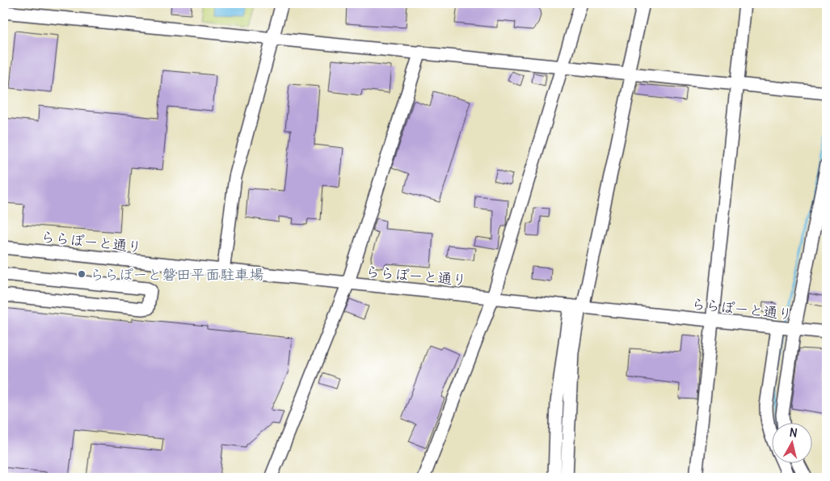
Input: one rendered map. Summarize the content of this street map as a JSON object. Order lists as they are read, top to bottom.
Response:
{
  "streets": {
    "street": ["ららぽーと通り"]
  },
  "places": ["ららぽーと磐田平面駐車場"],
  "north": "top"
}
